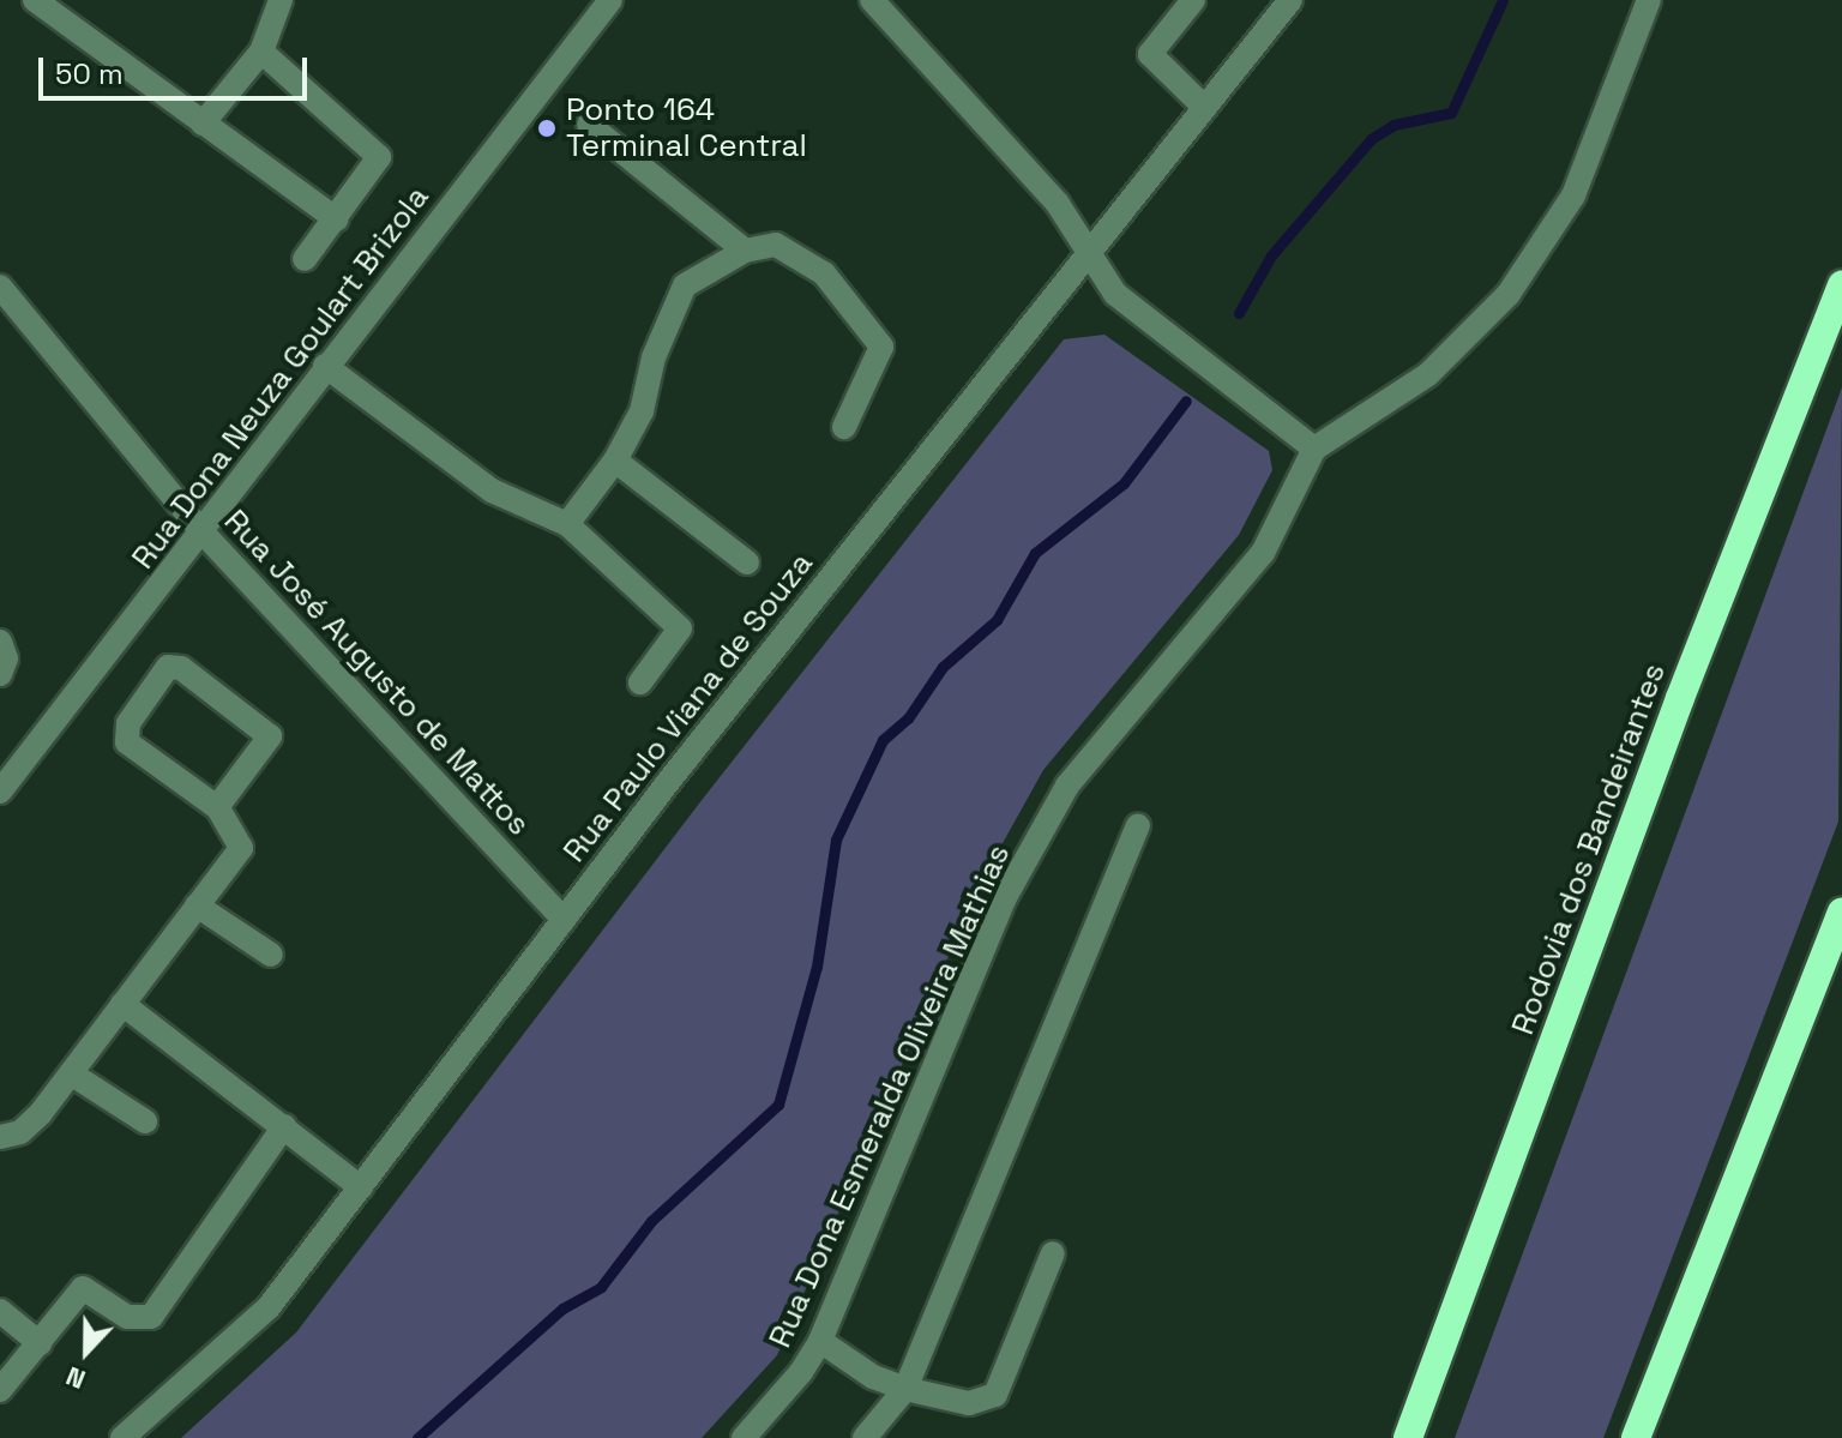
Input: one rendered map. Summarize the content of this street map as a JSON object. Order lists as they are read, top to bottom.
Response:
{
  "streets": {
    "highway": ["Rodovia dos Bandeirantes"],
    "street": [
      "Rua Dona Neuza Goulart Brizola",
      "Rua José Augusto de Mattos",
      "Rua Paulo Viana de Souza",
      "Rua Dona Esmeralda Oliveira Mathias"
    ]
  },
  "crossings": [
    ["Rua Dona Neuza Goulart Brizola", "Rua José Augusto de Mattos"],
    ["Rua José Augusto de Mattos", "Rua Paulo Viana de Souza"]
  ],
  "places": ["Ponto 164 Terminal Central"],
  "scale_bar": "50 m",
  "north": "bottom"
}
